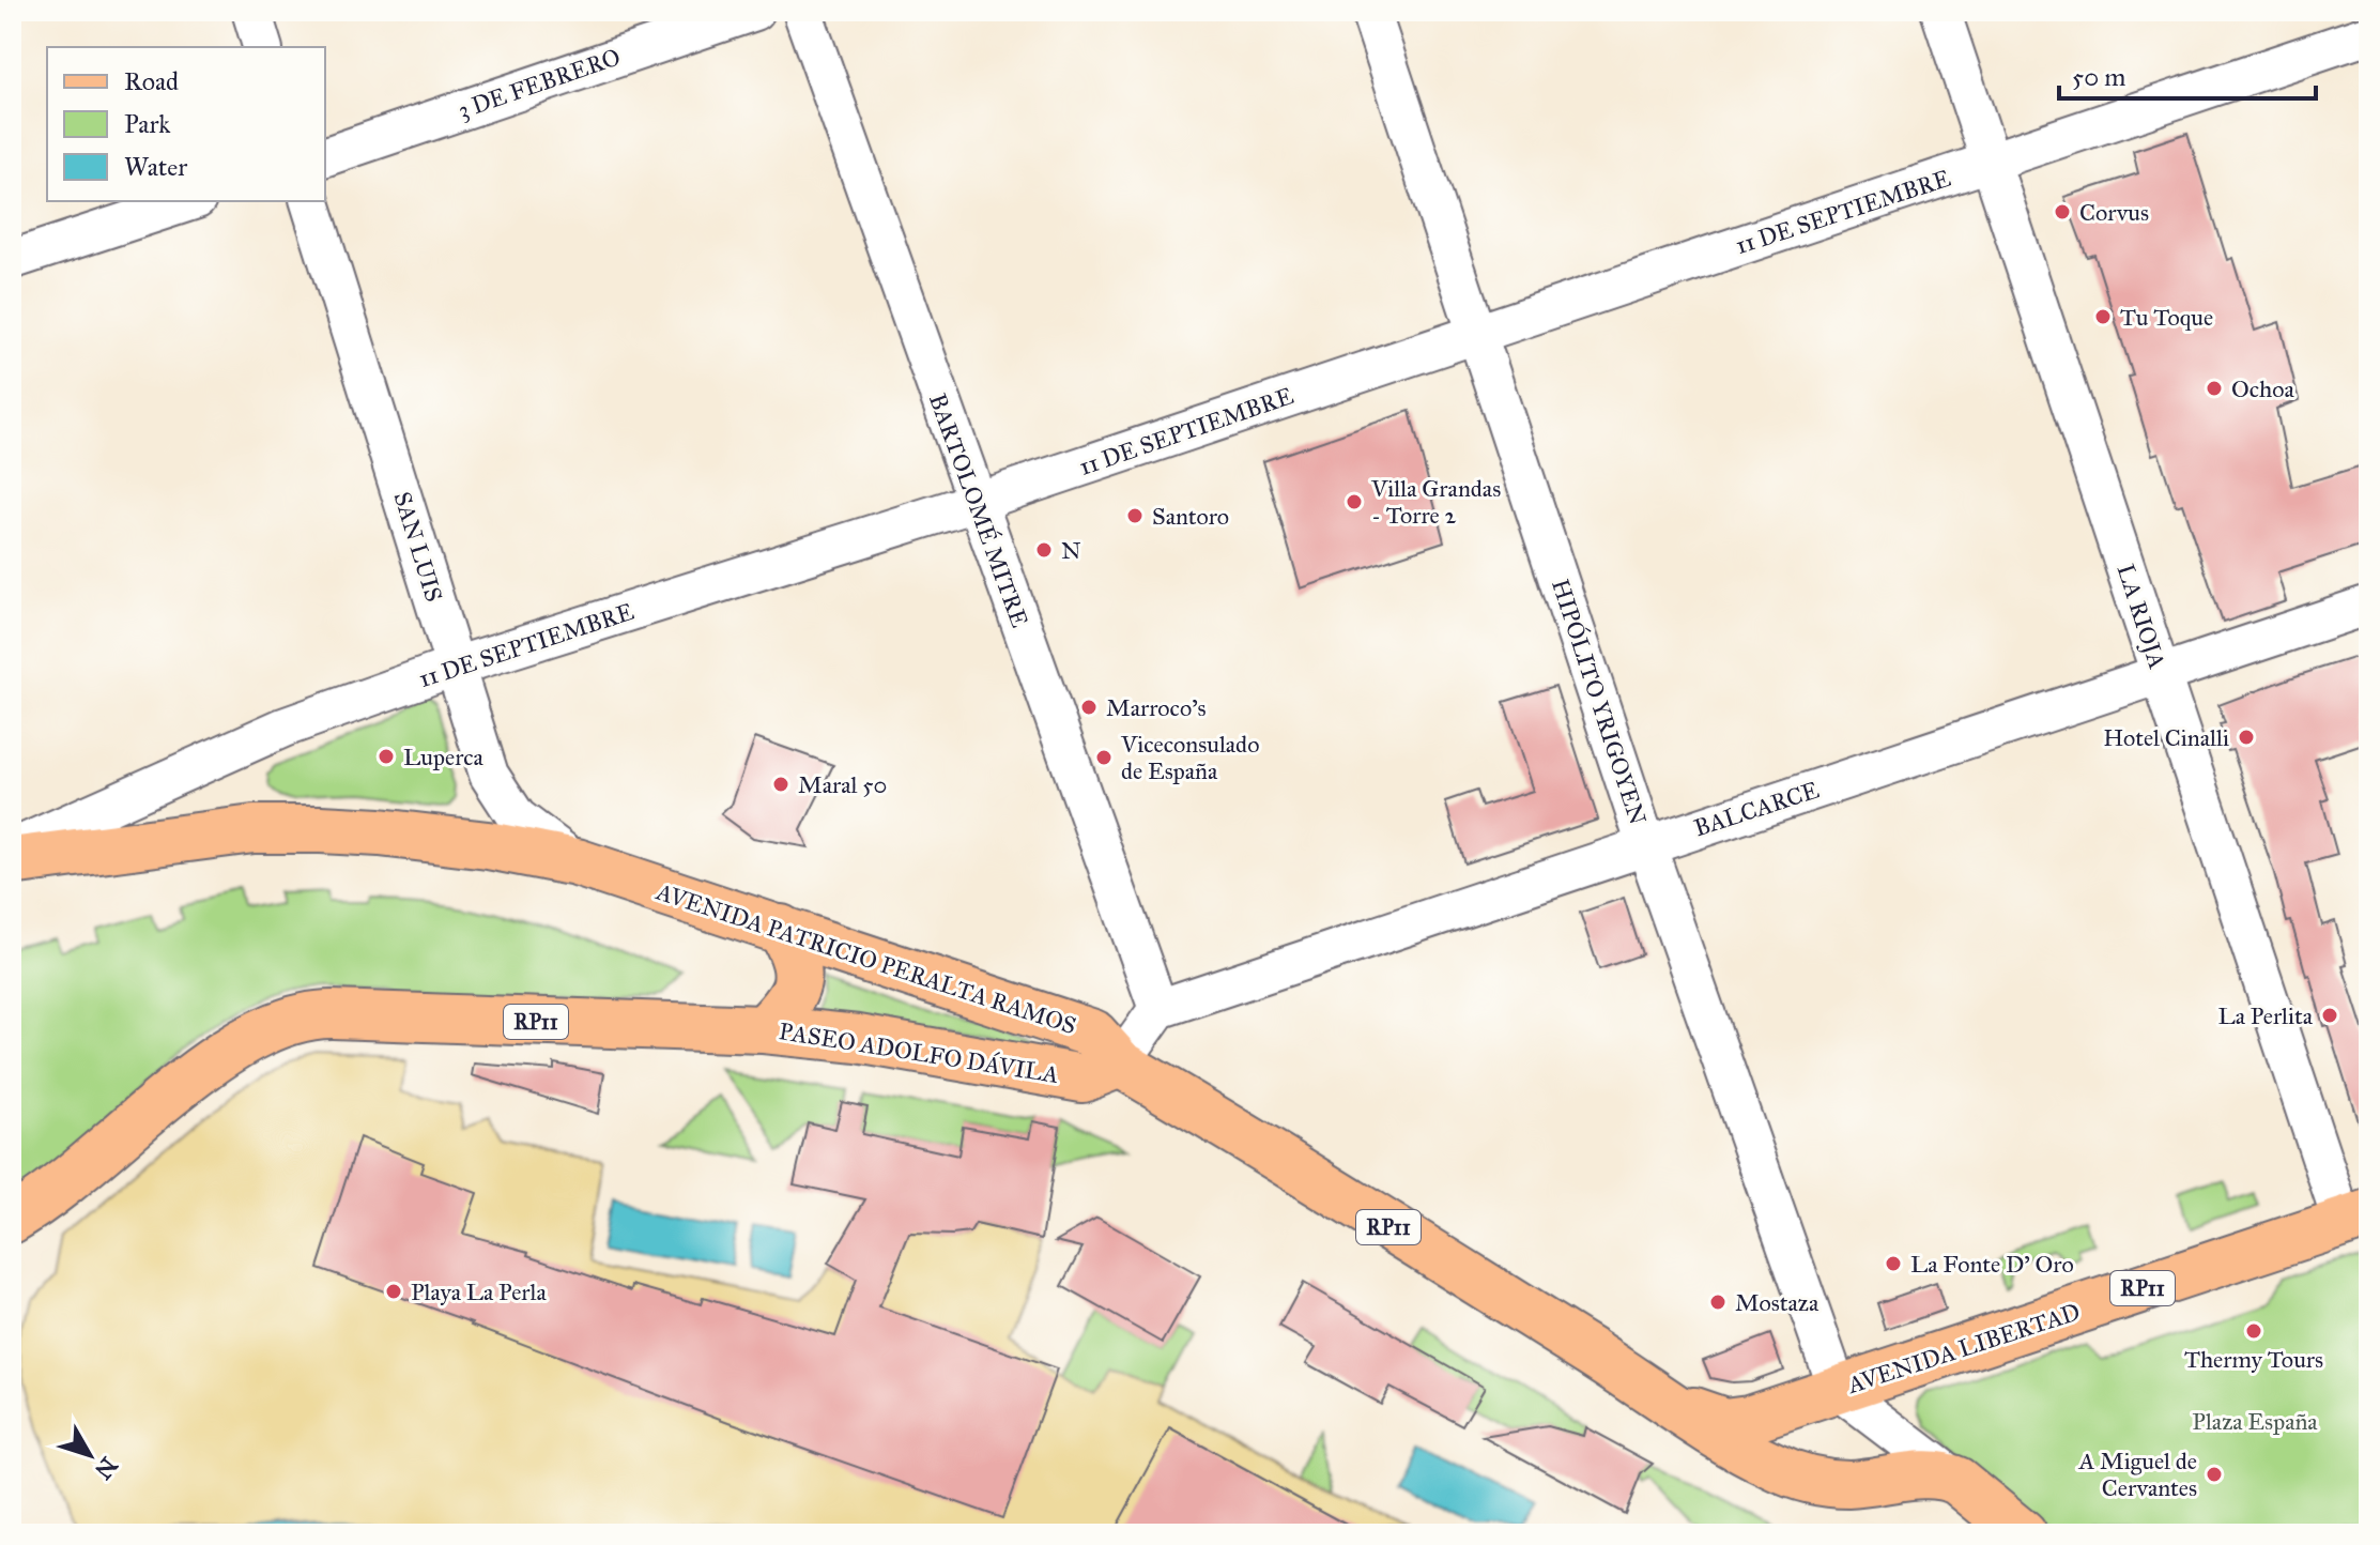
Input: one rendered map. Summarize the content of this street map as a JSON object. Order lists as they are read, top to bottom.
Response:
{
  "streets": {
    "main road": [
      "AVENIDA PATRICIO PERALTA RAMOS",
      "RP11",
      "PASEO ADOLFO DÁVILA",
      "AVENIDA LIBERTAD"
    ],
    "street": [
      "3 DE FEBRERO",
      "11 DE SEPTIEMBRE",
      "BARTOLOMÉ MITRE",
      "SAN LUIS",
      "LA RIOJA",
      "HIPÓLITO YRIGOYEN",
      "BALCARCE"
    ]
  },
  "crossings": [
    ["11 DE SEPTIEMBRE", "BARTOLOMÉ MITRE"],
    ["11 DE SEPTIEMBRE", "SAN LUIS"],
    ["11 DE SEPTIEMBRE", "LA RIOJA"],
    ["11 DE SEPTIEMBRE", "HIPÓLITO YRIGOYEN"],
    ["BARTOLOMÉ MITRE", "BALCARCE"],
    ["SAN LUIS", "AVENIDA PATRICIO PERALTA RAMOS"],
    ["LA RIOJA", "BALCARCE"],
    ["LA RIOJA", "AVENIDA LIBERTAD"],
    ["HIPÓLITO YRIGOYEN", "BALCARCE"],
    ["HIPÓLITO YRIGOYEN", "AVENIDA LIBERTAD"],
    ["AVENIDA PATRICIO PERALTA RAMOS", "PASEO ADOLFO DÁVILA"],
    ["AVENIDA PATRICIO PERALTA RAMOS", "AVENIDA LIBERTAD"]
  ],
  "parks": ["Plaza España"],
  "places": [
    "Corvus",
    "Tu Toque",
    "Ochoa",
    "Villa Grandas - Torre 2",
    "Santoro",
    "N",
    "Marroco's",
    "Hotel Cinalli",
    "Luperca",
    "Viceconsulado de España",
    "Maral 50",
    "La Perlita",
    "La Fonte D' Oro",
    "Playa La Perla",
    "Mostaza",
    "Thermy Tours",
    "A Miguel de Cervantes"
  ],
  "legend": ["Road", "Park", "Water"],
  "scale_bar": "50 m",
  "north": "bottom right"
}
